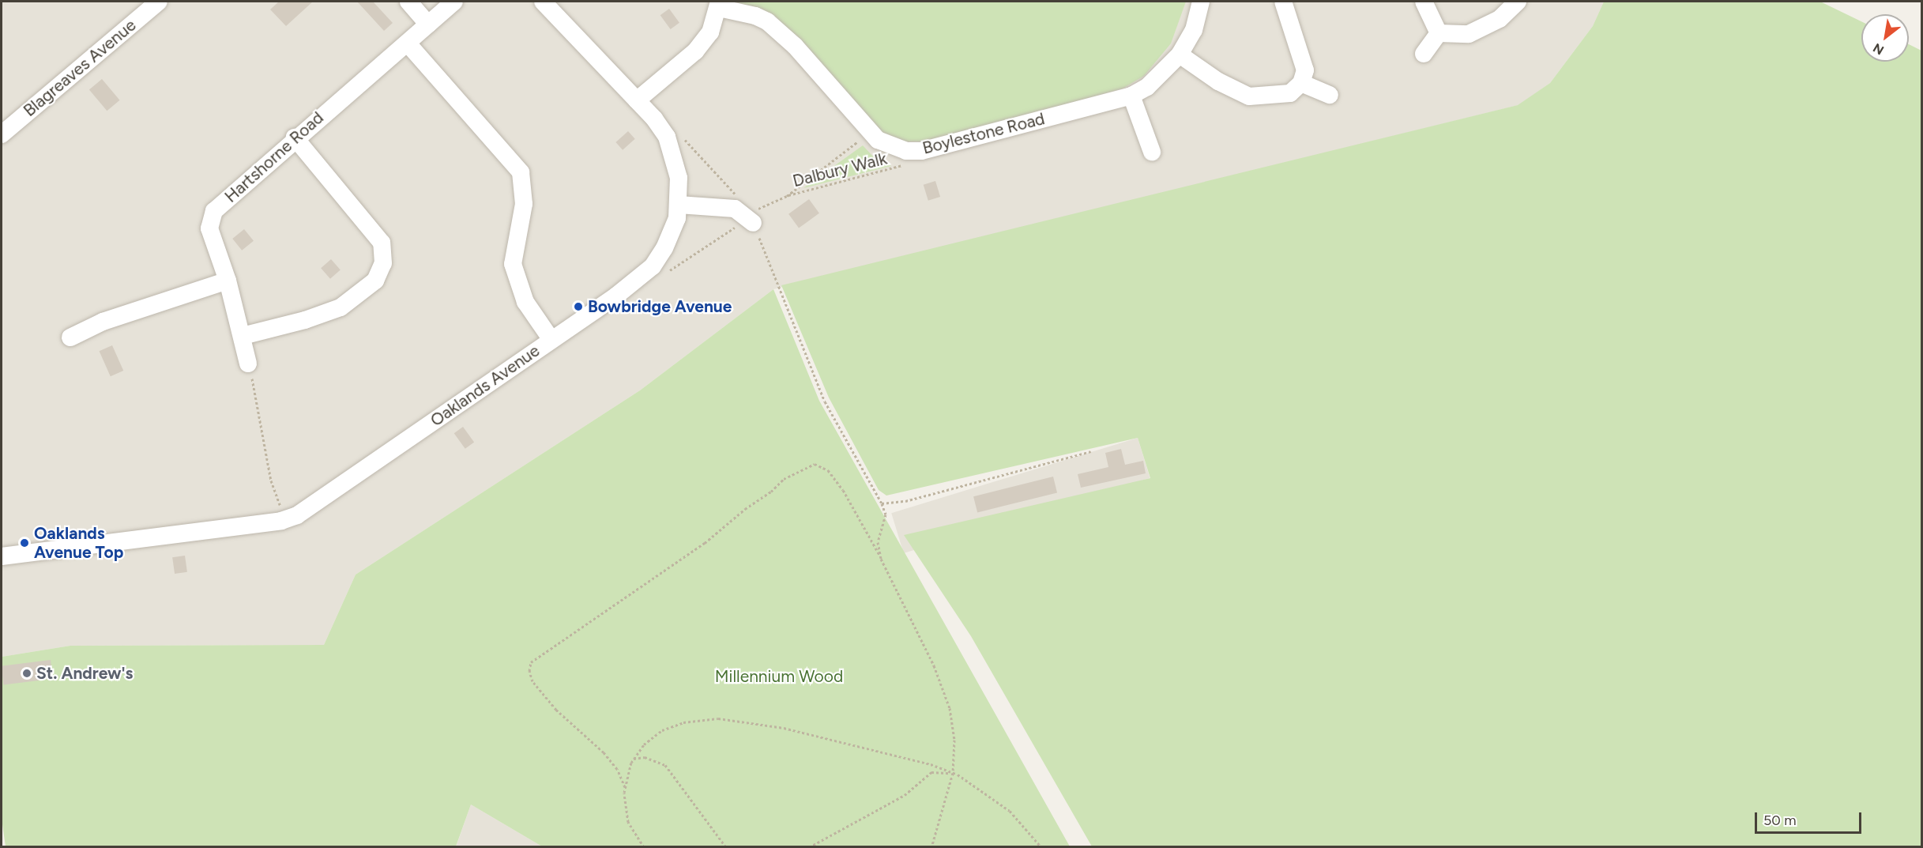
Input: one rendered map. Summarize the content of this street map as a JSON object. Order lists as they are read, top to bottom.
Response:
{
  "streets": {
    "street": [
      "Blagreaves Avenue",
      "Boylestone Road",
      "Hartshorne Road",
      "Oaklands Avenue"
    ],
    "path": ["Dalbury Walk"]
  },
  "crossings": [
    ["Boylestone Road", "Dalbury Walk"]
  ],
  "parks": ["Millennium Wood"],
  "places": ["Bowbridge Avenue", "Oaklands Avenue Top", "St. Andrew's"],
  "scale_bar": "50 m",
  "north": "bottom left"
}
